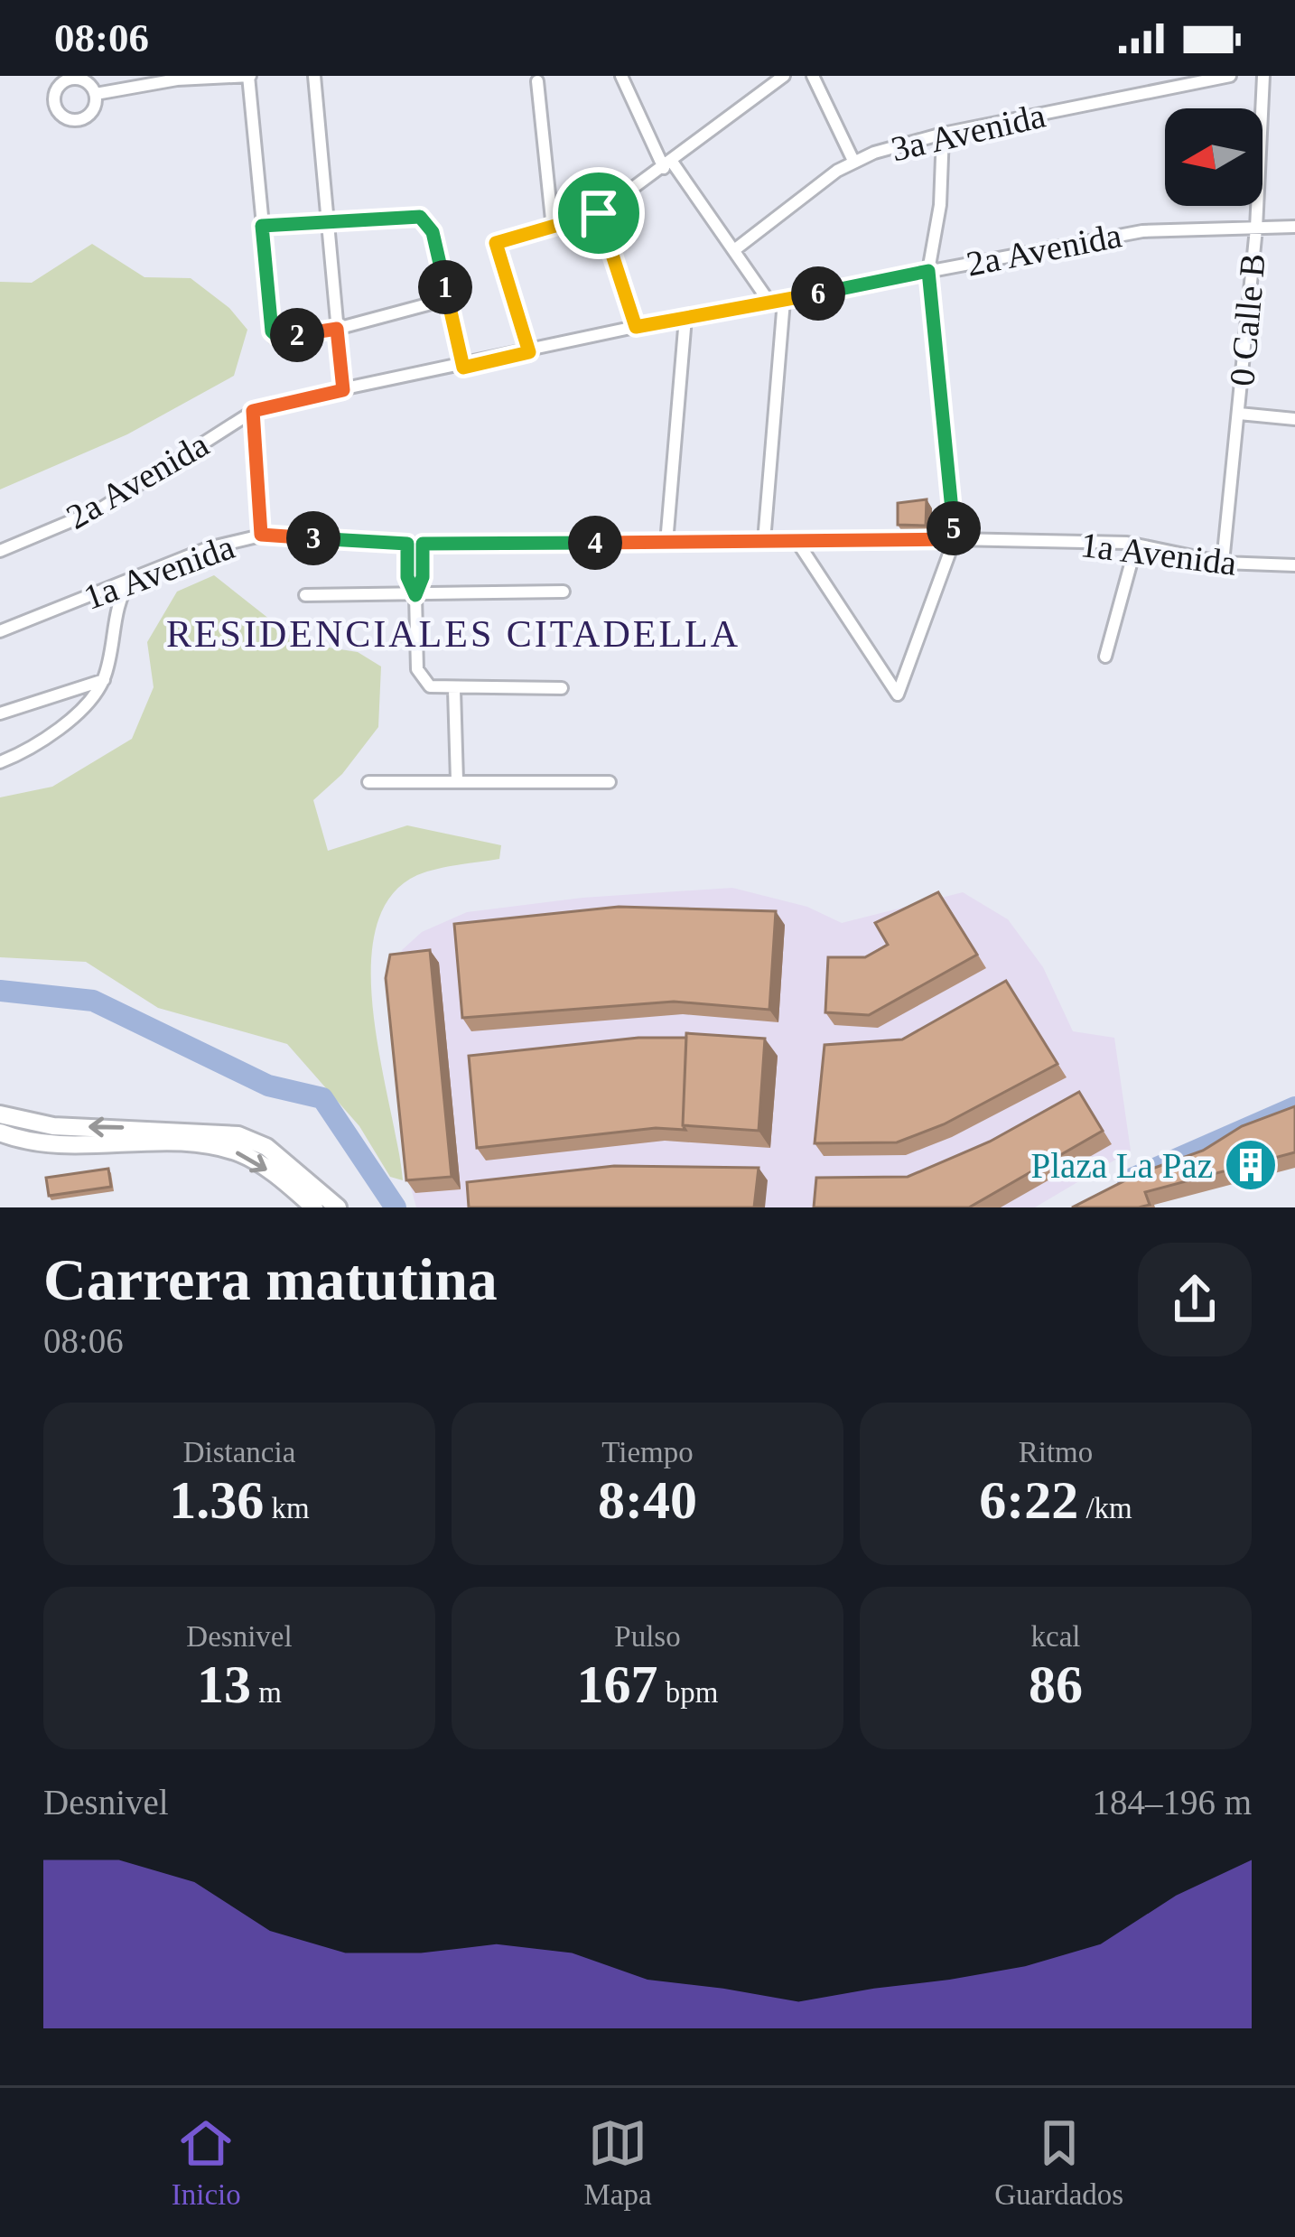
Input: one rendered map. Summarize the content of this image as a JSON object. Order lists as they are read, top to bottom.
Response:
{
  "streets": {
    "street": [
      "3a Avenida",
      "2a Avenida",
      "0 Calle B",
      "1a Avenida"
    ]
  },
  "crossings": [
    ["2a Avenida", "0 Calle B"],
    ["0 Calle B", "1a Avenida"]
  ],
  "districts": ["RESIDENCIALES CITADELLA"],
  "places": {
    "building": ["Plaza La Paz"]
  },
  "north": "left",
  "page": {
    "status": "08:06",
    "pins": [
      "1",
      "6",
      "2",
      "5",
      "3",
      "4"
    ],
    "heading": ["Carrera matutina", "08:06"],
    "stats": [
      ["Distancia", "1.36 km"],
      ["Tiempo", "8:40"],
      ["Ritmo", "6:22 /km"],
      ["Desnivel", "13 m"],
      ["Pulso", "167 bpm"],
      ["kcal", "86"]
    ],
    "chart": ["Desnivel", "184–196 m"],
    "tabs": ["Inicio", "Mapa", "Guardados"]
  }
}
